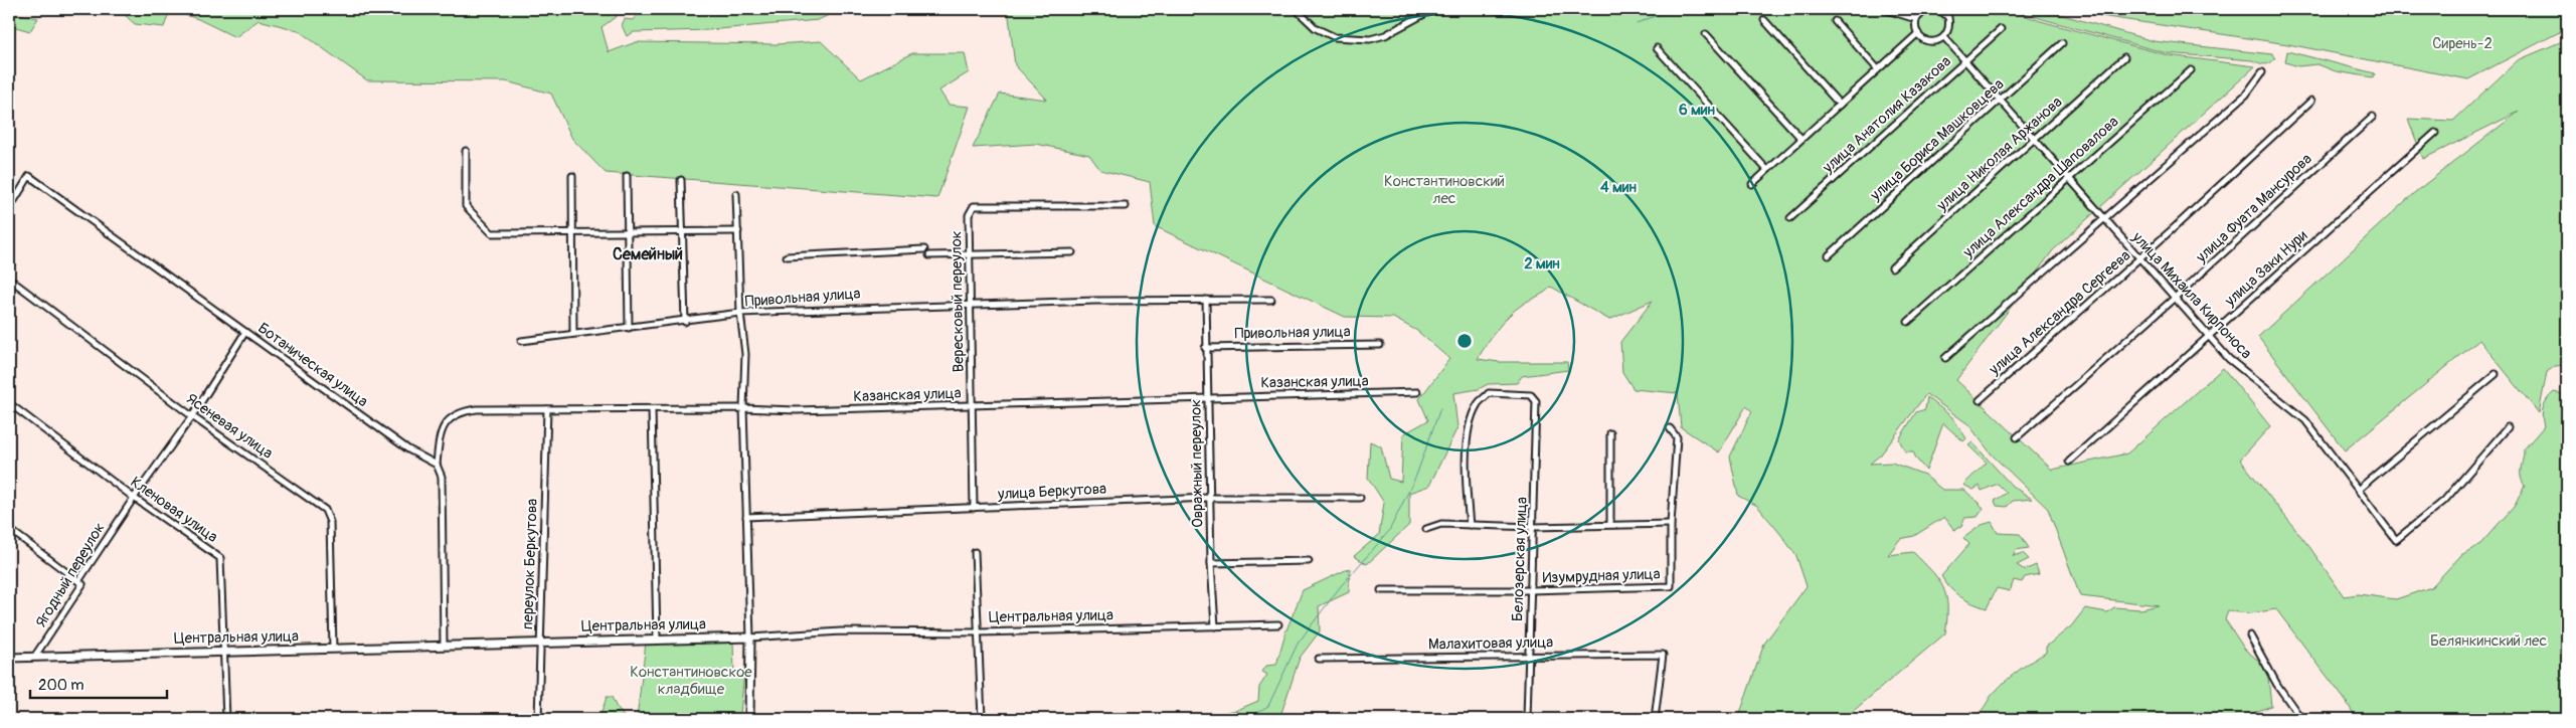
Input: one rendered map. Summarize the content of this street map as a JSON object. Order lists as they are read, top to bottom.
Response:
{
  "streets": {
    "street": [
      "улица Анатолия Казакова",
      "улица Бориса Машковцева",
      "улица Николая Аржанова",
      "улица Александра Шаповалова",
      "улица Фуата Мансурова",
      "улица Заки Нури",
      "улица Михаила Кирпоноса",
      "Привольная улица",
      "Вересковый переулок",
      "улица Александра Сергеева",
      "Ботаническая улица",
      "Казанская улица",
      "Ясеневая улица",
      "Овражный переулок",
      "улица Беркутова",
      "Кленовая улица",
      "Белозерская улица",
      "переулок Беркутова",
      "Ягодный переулок",
      "Изумрудная улица",
      "Центральная улица",
      "Малахитовая улица"
    ]
  },
  "crossings": [
    ["улица Анатолия Казакова", "улица Михаила Кирпоноса"],
    ["улица Бориса Машковцева", "улица Михаила Кирпоноса"],
    ["улица Николая Аржанова", "улица Михаила Кирпоноса"],
    ["улица Александра Шаповалова", "улица Михаила Кирпоноса"],
    ["улица Фуата Мансурова", "улица Михаила Кирпоноса"],
    ["улица Заки Нури", "улица Михаила Кирпоноса"],
    ["улица Михаила Кирпоноса", "улица Александра Сергеева"],
    ["Привольная улица", "Вересковый переулок"],
    ["Привольная улица", "Казанская улица"],
    ["Привольная улица", "Овражный переулок"],
    ["Привольная улица", "улица Беркутова"],
    ["Привольная улица", "Центральная улица"],
    ["Вересковый переулок", "Казанская улица"],
    ["Вересковый переулок", "улица Беркутова"],
    ["Ботаническая улица", "Казанская улица"],
    ["Ботаническая улица", "Ягодный переулок"],
    ["Казанская улица", "Овражный переулок"],
    ["Казанская улица", "переулок Беркутова"],
    ["Ясеневая улица", "Ягодный переулок"],
    ["Ясеневая улица", "Центральная улица"],
    ["Овражный переулок", "улица Беркутова"],
    ["Овражный переулок", "Центральная улица"],
    ["Кленовая улица", "Ягодный переулок"],
    ["Кленовая улица", "Центральная улица"],
    ["Белозерская улица", "Изумрудная улица"],
    ["Белозерская улица", "Малахитовая улица"],
    ["переулок Беркутова", "Центральная улица"],
    ["Ягодный переулок", "Центральная улица"]
  ],
  "districts": ["Семейный"],
  "parks": [
    "Сирень-2",
    "Константиновский лес",
    "Белянкинский лес",
    "Константиновское кладбище"
  ],
  "scale_bar": "200 m",
  "rings": ["6 мин", "4 мин", "2 мин"]
}
